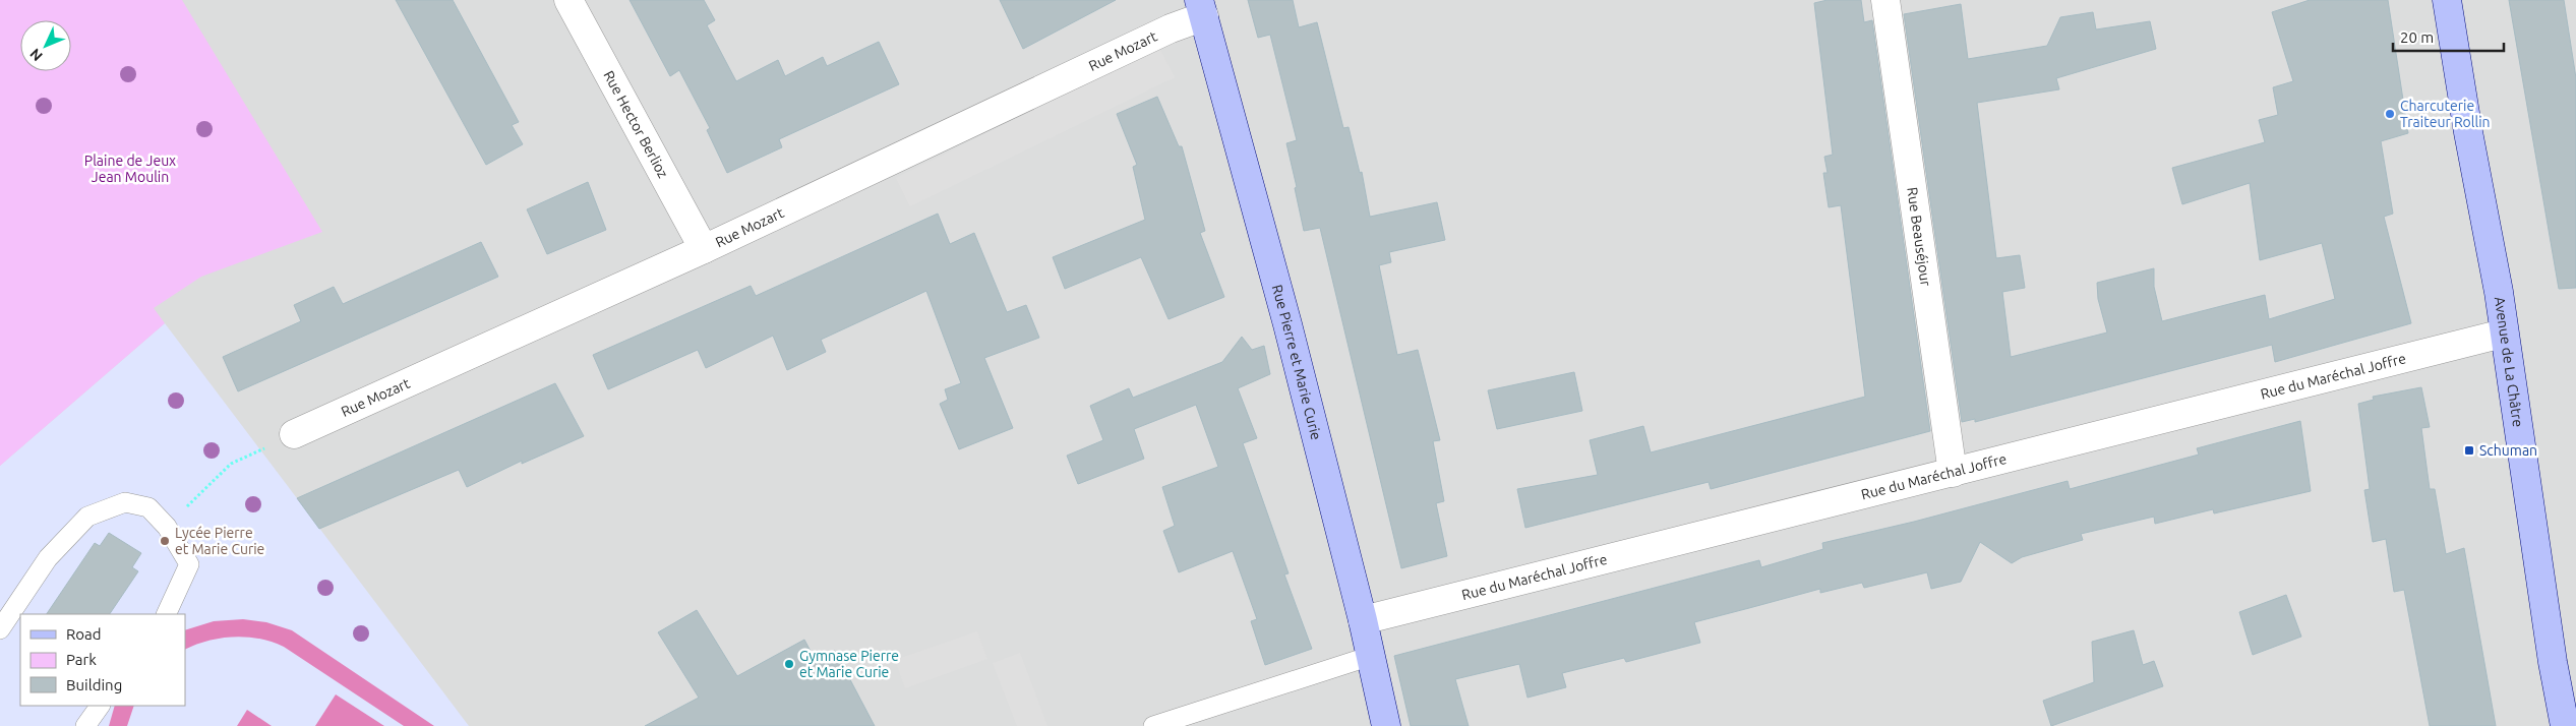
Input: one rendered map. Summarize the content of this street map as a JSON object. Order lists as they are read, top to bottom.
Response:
{
  "streets": {
    "street": [
      "Rue Mozart",
      "Rue Hector Berlioz",
      "Rue Beauséjour",
      "Rue Pierre et Marie Curie",
      "Avenue de La Châtre",
      "Rue du Maréchal Joffre"
    ]
  },
  "crossings": [
    ["Rue Mozart", "Rue Hector Berlioz"],
    ["Rue Mozart", "Rue Pierre et Marie Curie"],
    ["Rue Beauséjour", "Rue du Maréchal Joffre"],
    ["Rue Pierre et Marie Curie", "Rue du Maréchal Joffre"],
    ["Avenue de La Châtre", "Rue du Maréchal Joffre"]
  ],
  "parks": ["Plaine de Jeux Jean Moulin"],
  "places": {
    "other": ["Charcuterie Traiteur Rollin", "Lycée Pierre et Marie Curie", "Gymnase Pierre et Marie Curie"],
    "transit": ["Schuman"]
  },
  "legend": ["Road", "Park", "Building"],
  "scale_bar": "20 m",
  "north": "bottom left"
}
